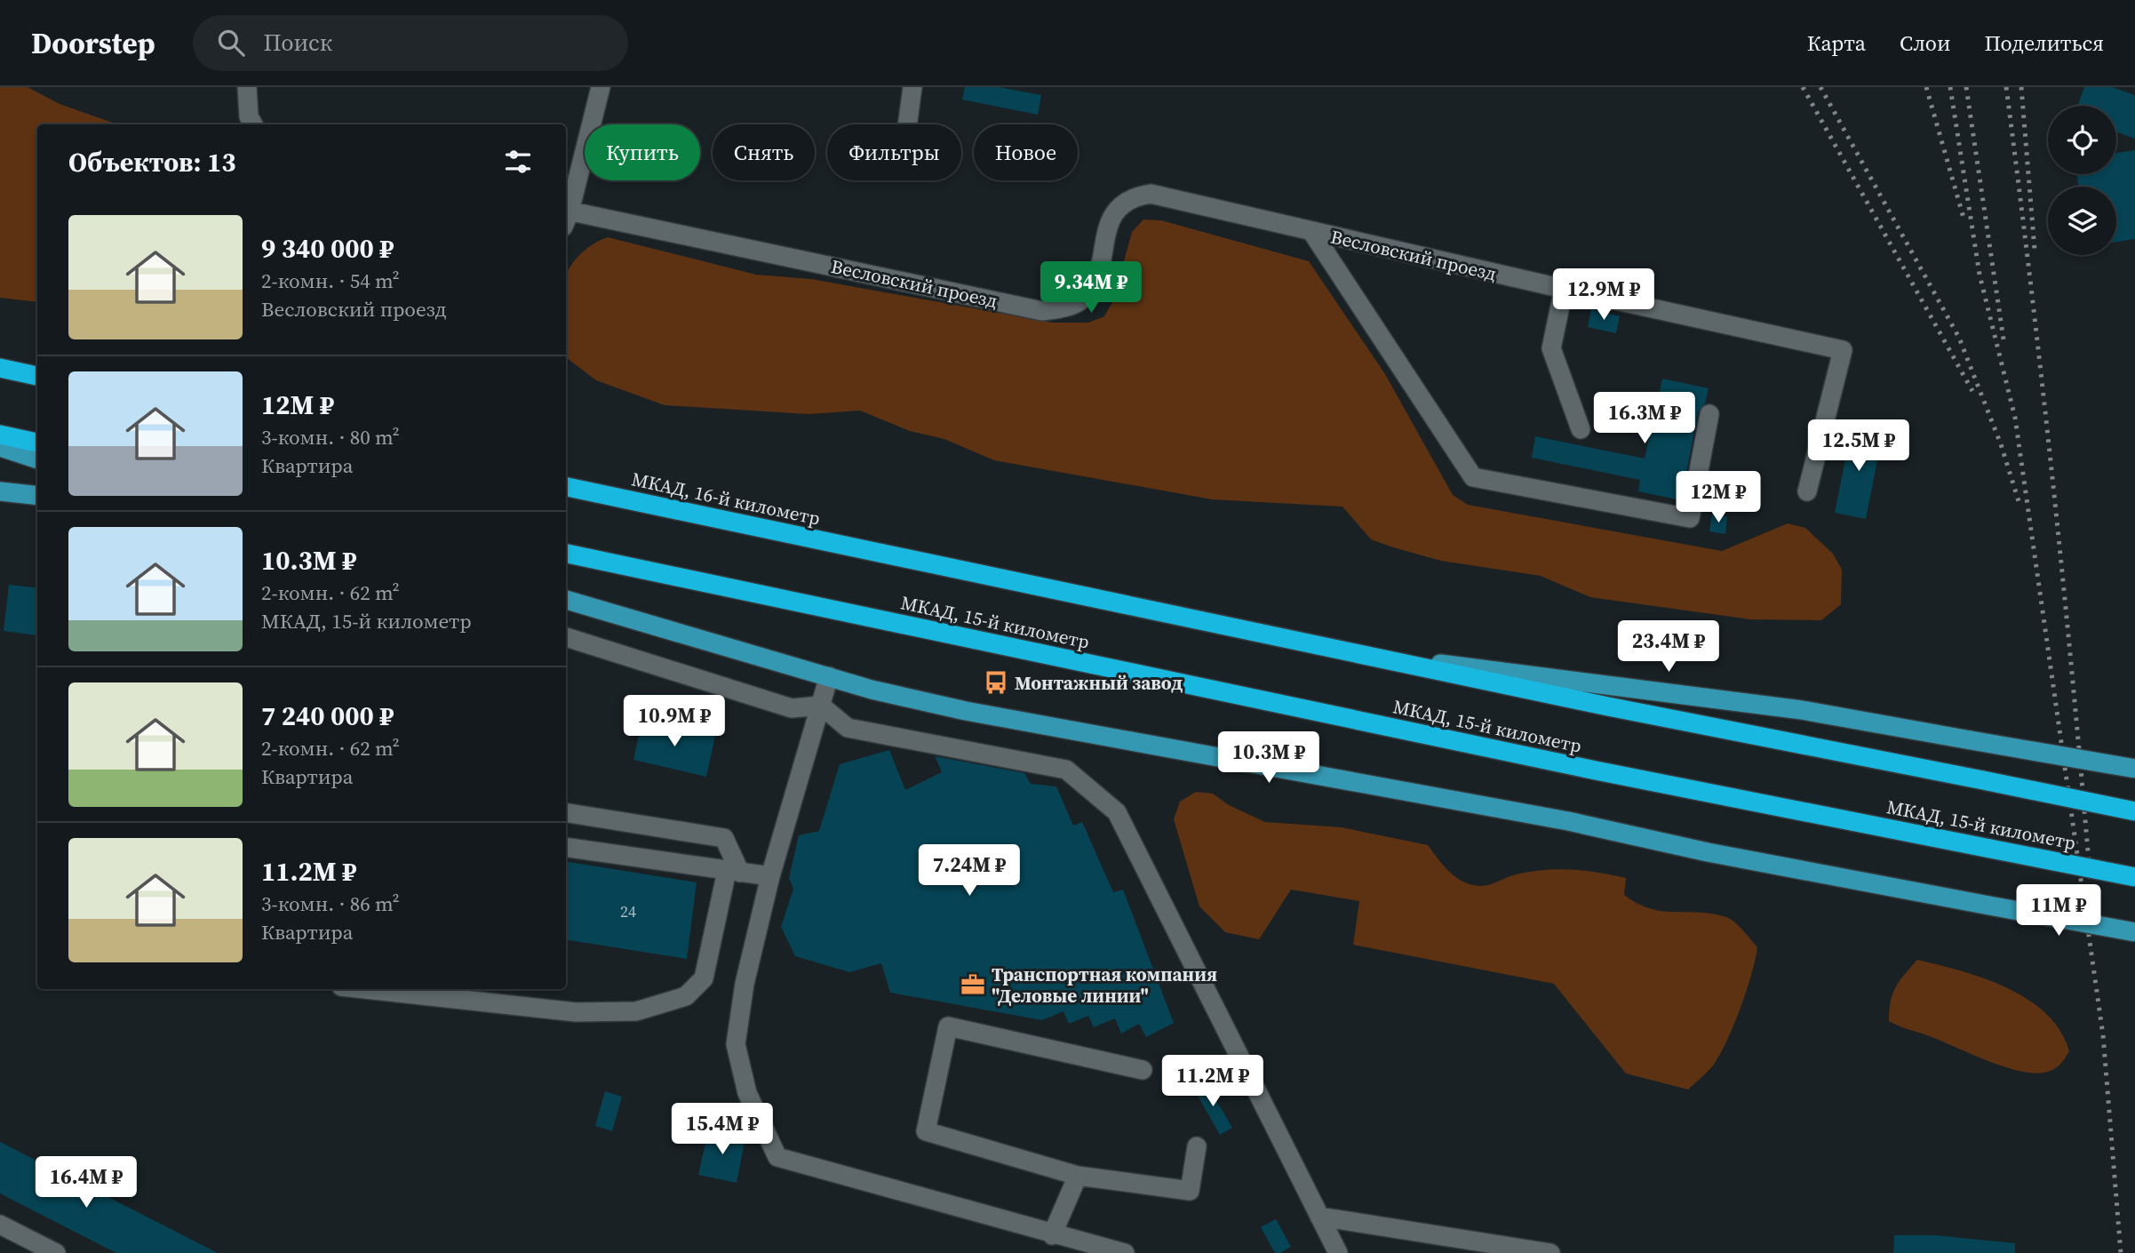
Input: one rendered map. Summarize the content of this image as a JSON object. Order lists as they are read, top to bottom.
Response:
{
  "streets": {
    "highway": ["МКАД, 16-й километр", "МКАД, 15-й километр"],
    "street": ["Весловский проезд"]
  },
  "places": {
    "bus stop": ["Монтажный завод"],
    "office": ["Транспортная компания \"Деловые линии\""]
  },
  "house_numbers": ["24"],
  "page": {
    "header": "Doorstep",
    "search": "Поиск",
    "nav": ["Карта", "Слои", "Поделиться"],
    "chip": [
      "Купить",
      "Снять",
      "Фильтры",
      "Новое"
    ],
    "heading": "Объектов: 13",
    "list": [
      {
        "name": "9 340 000 ₽",
        "note": "2-комн. · 54 m² · Весловский проезд"
      },
      {
        "name": "12M ₽",
        "note": "3-комн. · 80 m² · Квартира"
      },
      {
        "name": "10.3M ₽",
        "note": "2-комн. · 62 m² · МКАД, 15-й километр"
      },
      {
        "name": "7 240 000 ₽",
        "note": "2-комн. · 62 m² · Квартира"
      },
      {
        "name": "11.2M ₽",
        "note": "3-комн. · 86 m² · Квартира"
      }
    ],
    "price": [
      "9.34M ₽",
      "12.9M ₽",
      "16.3M ₽",
      "12.5M ₽",
      "12M ₽",
      "23.4M ₽",
      "10.9M ₽",
      "10.3M ₽",
      "7.24M ₽",
      "11M ₽",
      "11.2M ₽",
      "15.4M ₽",
      "16.4M ₽"
    ]
  }
}
